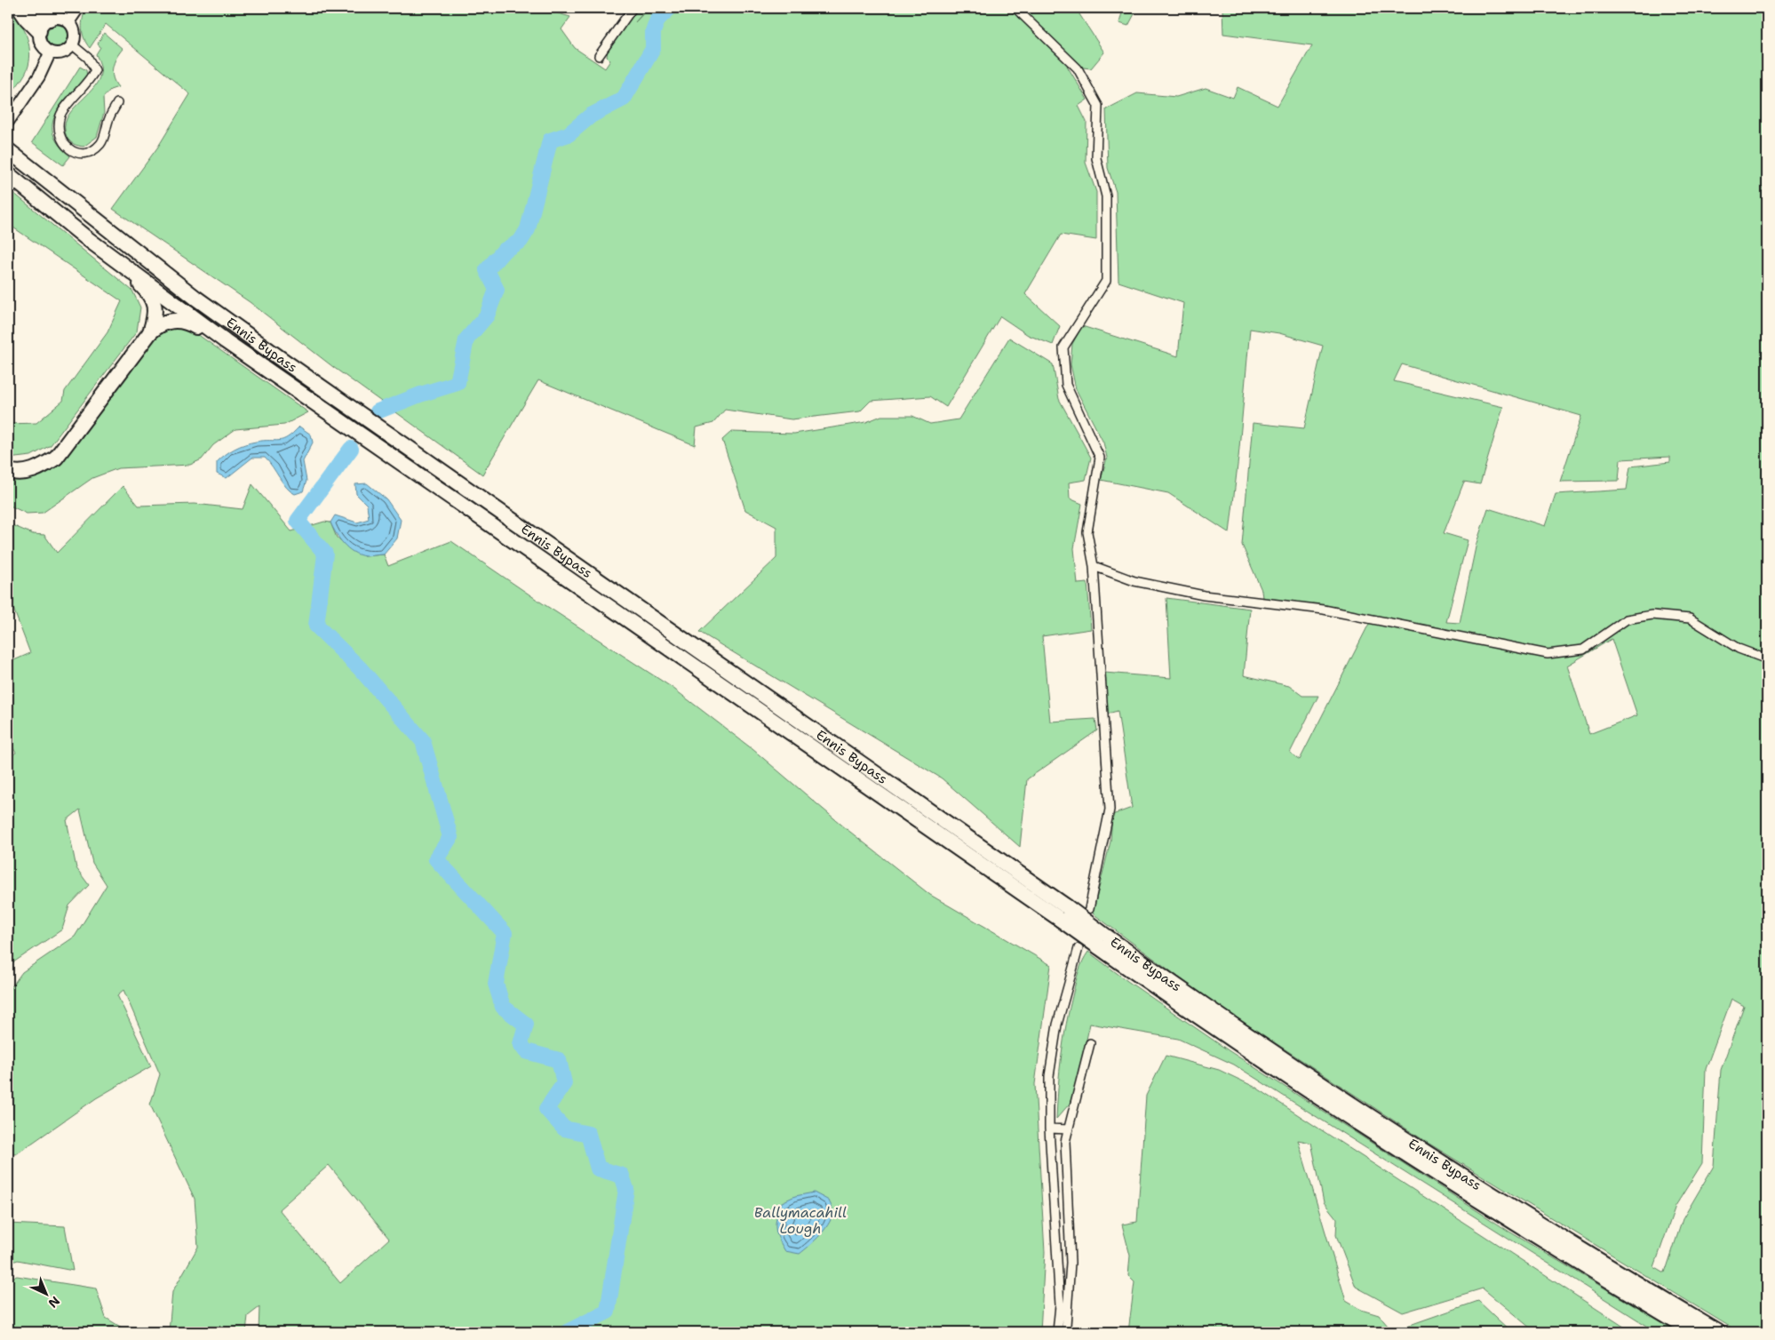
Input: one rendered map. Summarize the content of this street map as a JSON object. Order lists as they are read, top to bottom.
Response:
{
  "streets": {
    "highway": ["Ennis Bypass"]
  },
  "water": ["Ballymacahill Lough"],
  "north": "bottom right"
}
